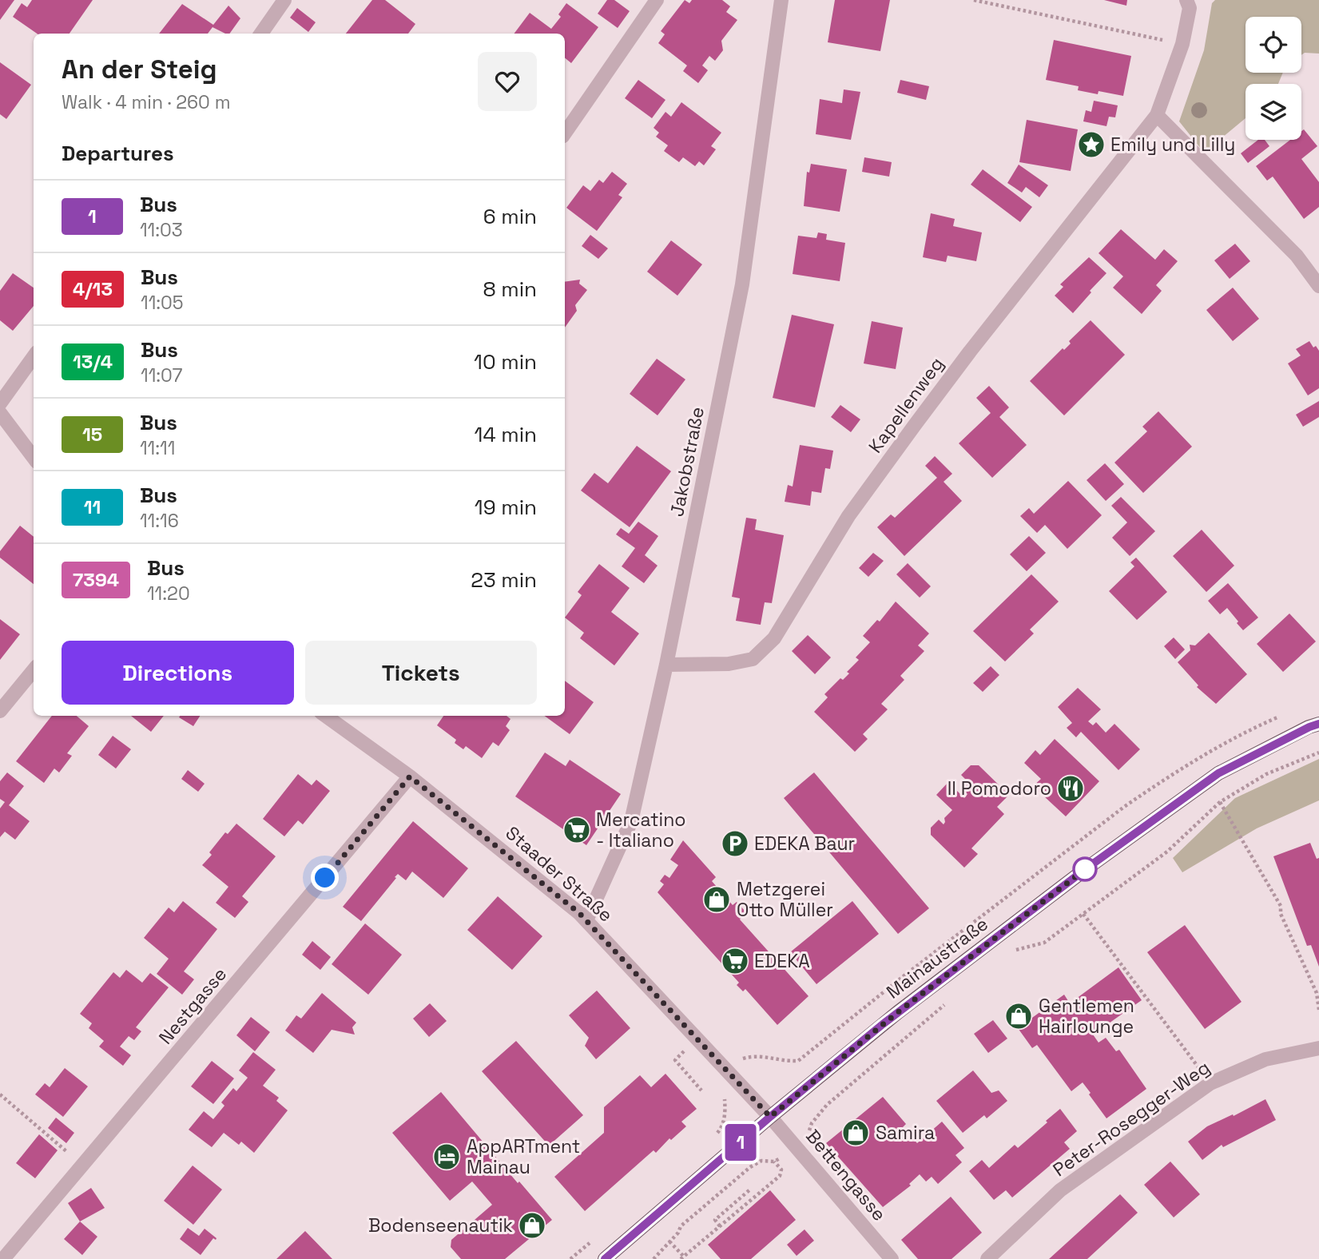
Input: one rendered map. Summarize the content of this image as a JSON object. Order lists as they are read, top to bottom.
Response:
{
  "streets": {
    "main road": ["Mainaustraße"],
    "street": [
      "Kapellenweg",
      "Jakobstraße",
      "Staader Straße",
      "Nestgasse",
      "Peter-Rosegger-Weg",
      "Bettengasse"
    ]
  },
  "crossings": [
    ["Kapellenweg", "Jakobstraße"],
    ["Jakobstraße", "Staader Straße"],
    ["Staader Straße", "Mainaustraße"],
    ["Staader Straße", "Nestgasse"],
    ["Staader Straße", "Bettengasse"],
    ["Mainaustraße", "Bettengasse"]
  ],
  "places": {
    "place": ["Emily und Lilly"],
    "restaurant": ["Il Pomodoro"],
    "supermarket": ["Mercatino - Italiano", "EDEKA"],
    "parking": ["EDEKA Baur"],
    "shop": [
      "Metzgerei Otto Müller",
      "Gentlemen Hairlounge",
      "Samira",
      "Bodenseenautik"
    ],
    "hotel": ["AppARTment Mainau"]
  },
  "lines": ["bus line 1"],
  "page": {
    "on_map": "1",
    "heading": [
      ["An der Steig", "Walk · 4 min · 260 m"],
      "Departures"
    ],
    "list": [
      {
        "mark": "1",
        "name": "Bus",
        "note": "11:03",
        "value": "6 min"
      },
      {
        "mark": "4/13",
        "name": "Bus",
        "note": "11:05",
        "value": "8 min"
      },
      {
        "mark": "13/4",
        "name": "Bus",
        "note": "11:07",
        "value": "10 min"
      },
      {
        "mark": "15",
        "name": "Bus",
        "note": "11:11",
        "value": "14 min"
      },
      {
        "mark": "11",
        "name": "Bus",
        "note": "11:16",
        "value": "19 min"
      },
      {
        "mark": "7394",
        "name": "Bus",
        "note": "11:20",
        "value": "23 min"
      }
    ],
    "buttons": ["Directions", "Tickets"]
  }
}
